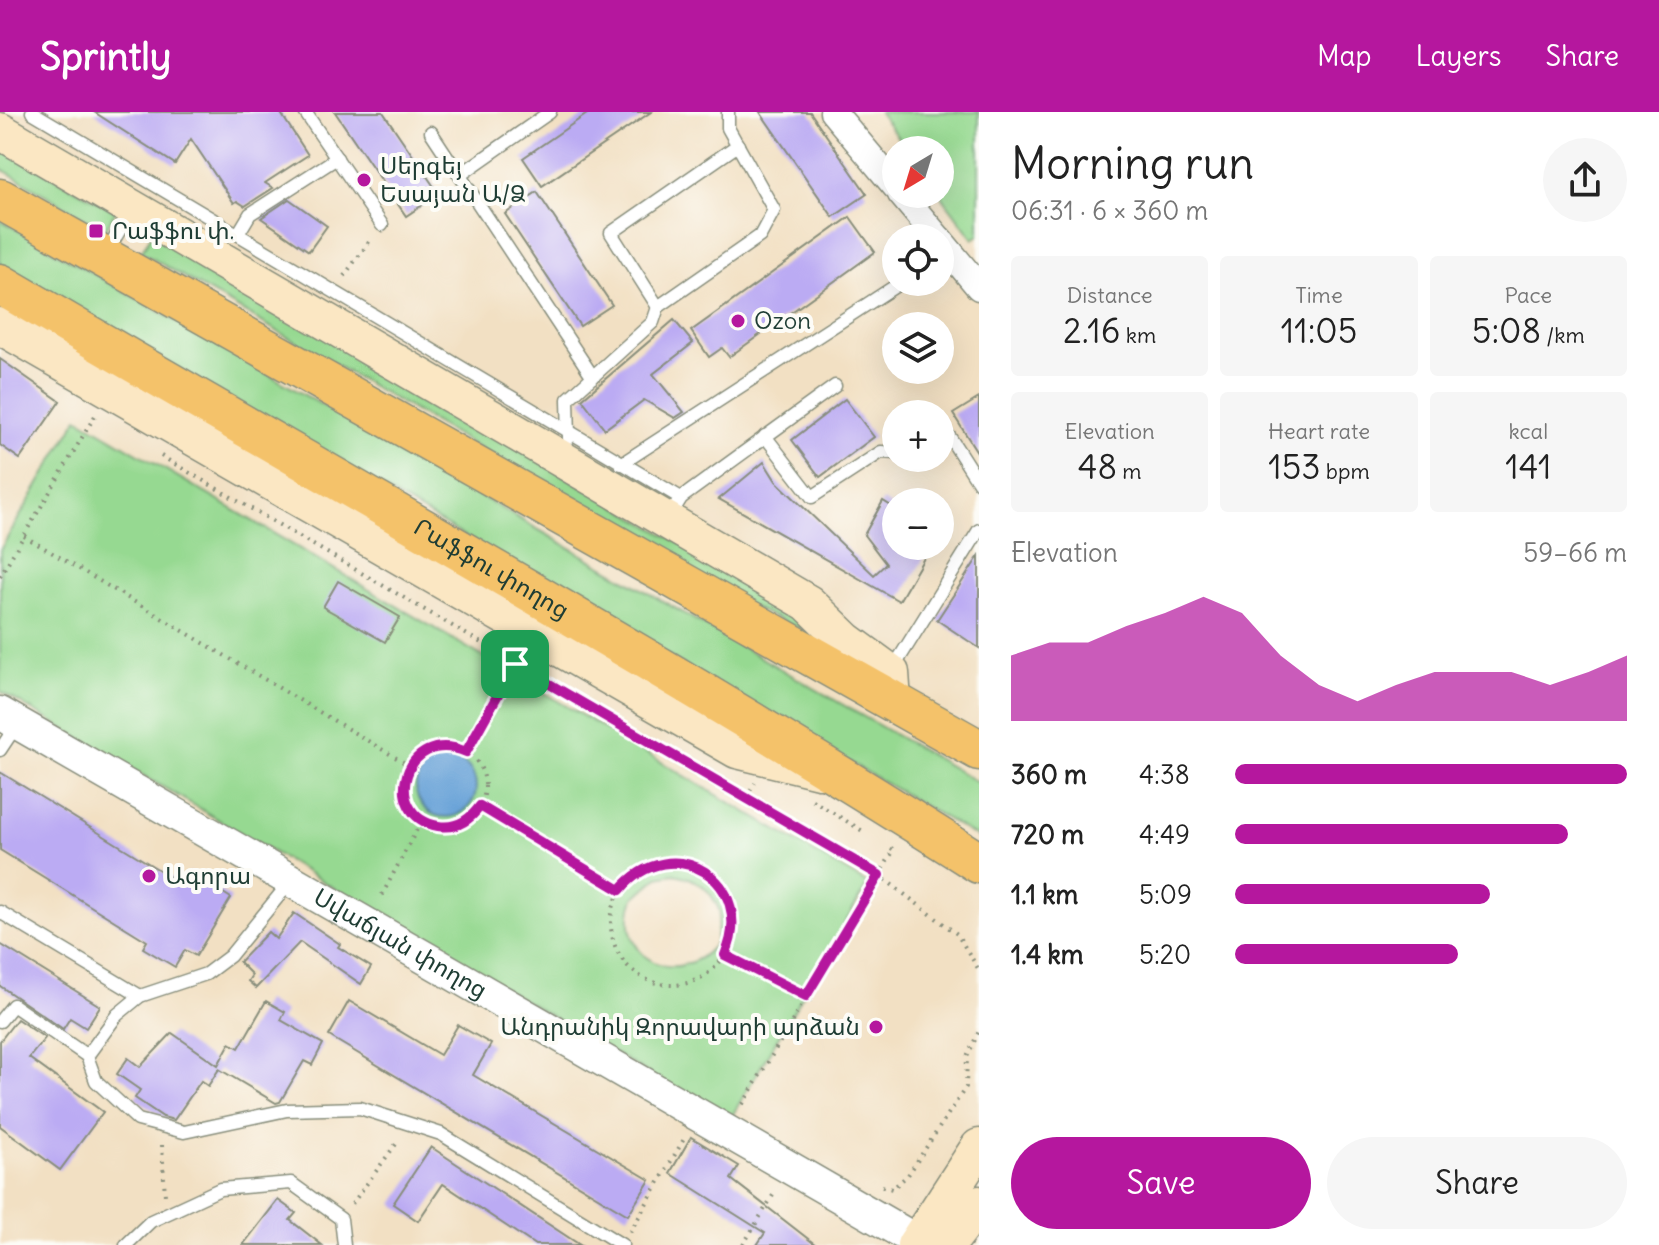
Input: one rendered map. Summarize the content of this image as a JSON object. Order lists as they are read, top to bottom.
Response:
{
  "streets": {
    "main road": ["Րաֆֆու փողոց"],
    "street": ["Սվաճյան փողոց"]
  },
  "places": {
    "other": [
      "Սերգեյ Եսայան Ա/Ձ",
      "Ozon",
      "Ագորա",
      "Անդրանիկ Զորավարի արձան"
    ],
    "transit": ["Րաֆֆու փ."]
  },
  "north": "bottom left",
  "page": {
    "header": "Sprintly",
    "nav": ["Map", "Layers", "Share"],
    "heading": ["Morning run", "06:31 · 6 × 360 m"],
    "map_buttons": ["+", "−"],
    "stats": [
      ["Distance", "2.16 km"],
      ["Time", "11:05"],
      ["Pace", "5:08 /km"],
      ["Elevation", "48 m"],
      ["Heart rate", "153 bpm"],
      ["kcal", "141"]
    ],
    "chart": ["Elevation", "59–66 m"],
    "list": [
      {
        "name": "360 m",
        "note": "4:38"
      },
      {
        "name": "720 m",
        "note": "4:49"
      },
      {
        "name": "1.1 km",
        "note": "5:09"
      },
      {
        "name": "1.4 km",
        "note": "5:20"
      }
    ],
    "buttons": ["Save", "Share"]
  }
}
